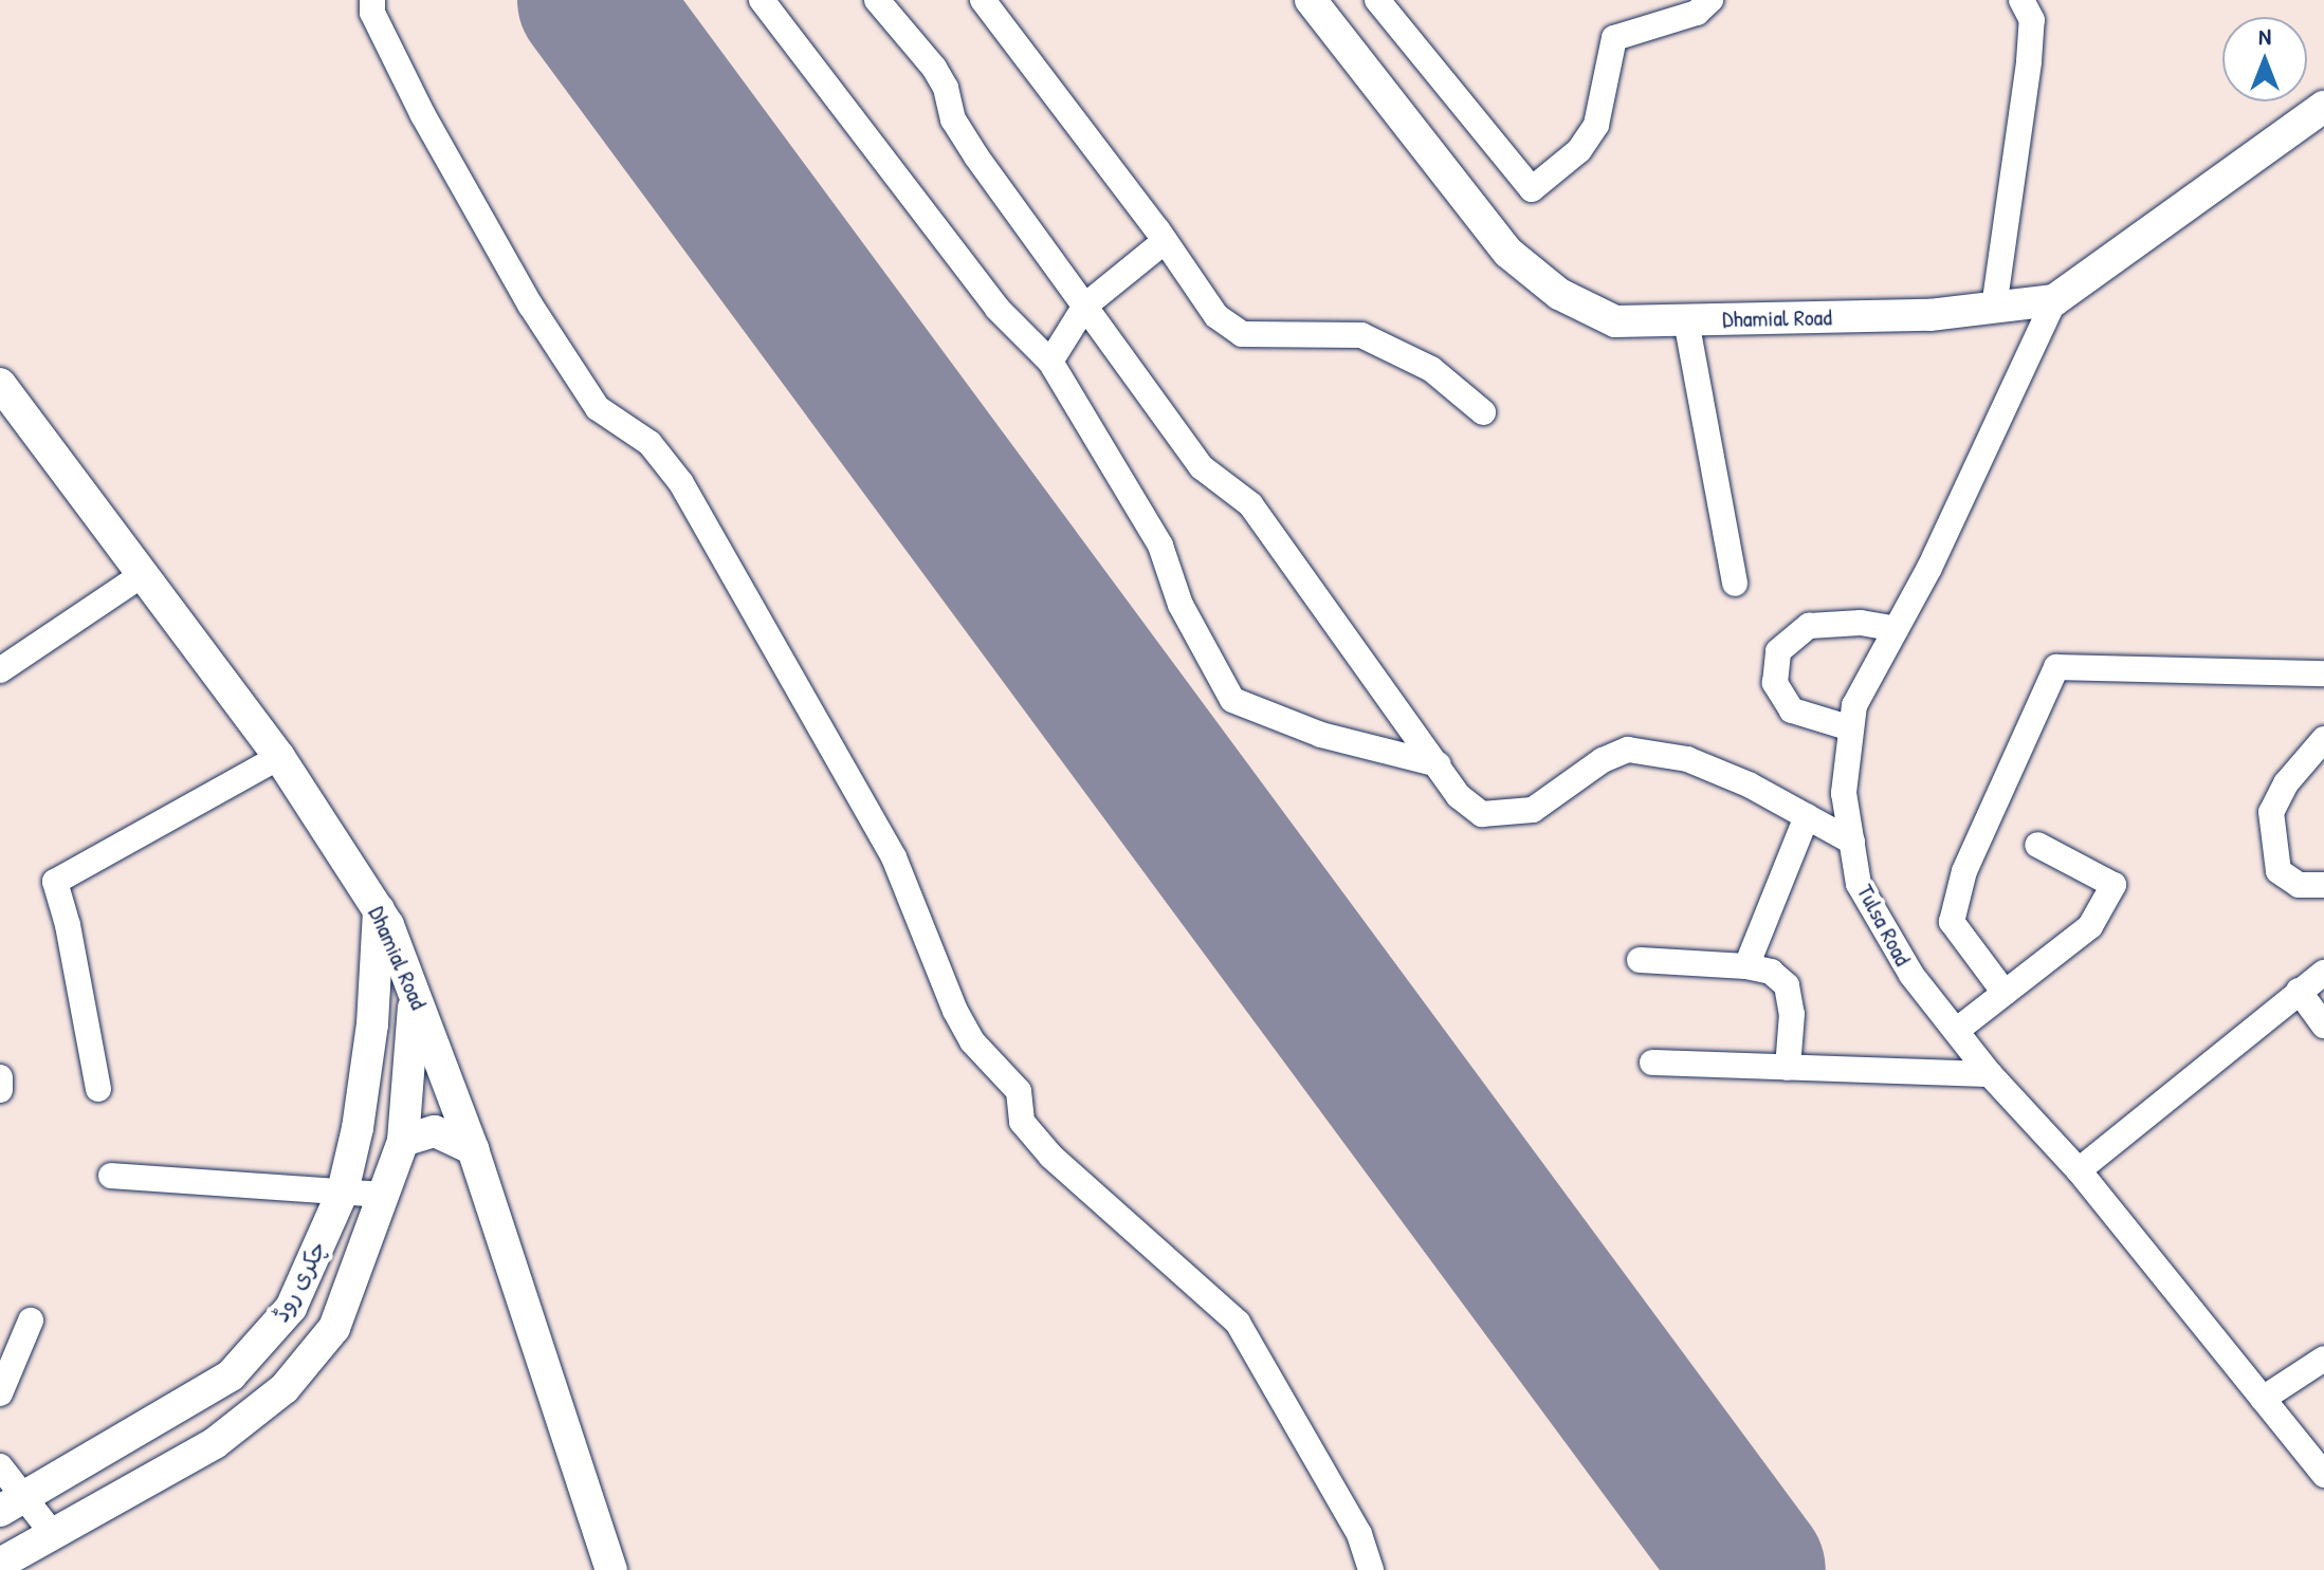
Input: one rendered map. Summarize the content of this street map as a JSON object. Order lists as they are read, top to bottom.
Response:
{
  "streets": {
    "main road": ["Dhamial Road", "چکری روڈ"],
    "street": ["Tulsa Road"]
  },
  "crossings": [
    ["Dhamial Road", "Tulsa Road"],
    ["Dhamial Road", "چکری روڈ"]
  ],
  "north": "top"
}
